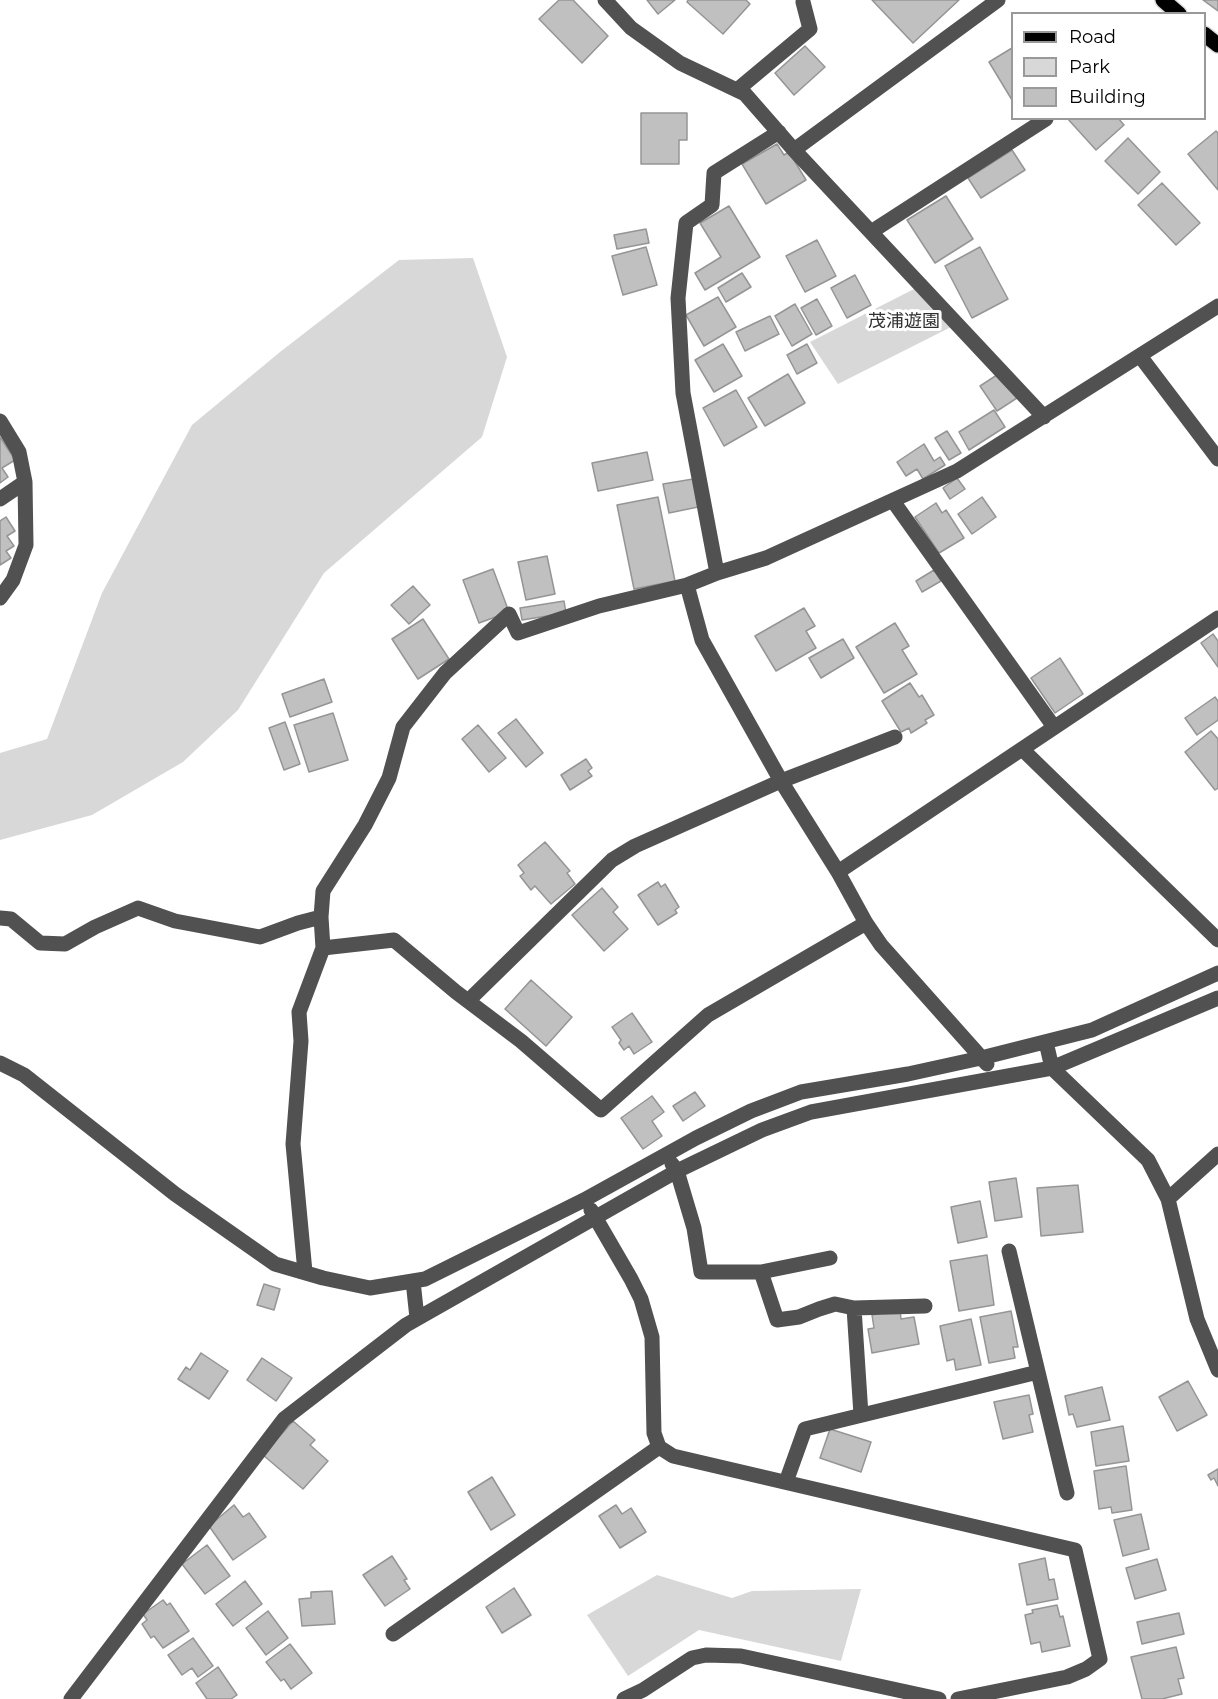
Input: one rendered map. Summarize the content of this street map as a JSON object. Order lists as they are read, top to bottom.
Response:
{
  "parks": ["茂浦遊園"],
  "legend": ["Road", "Park", "Building"]
}
